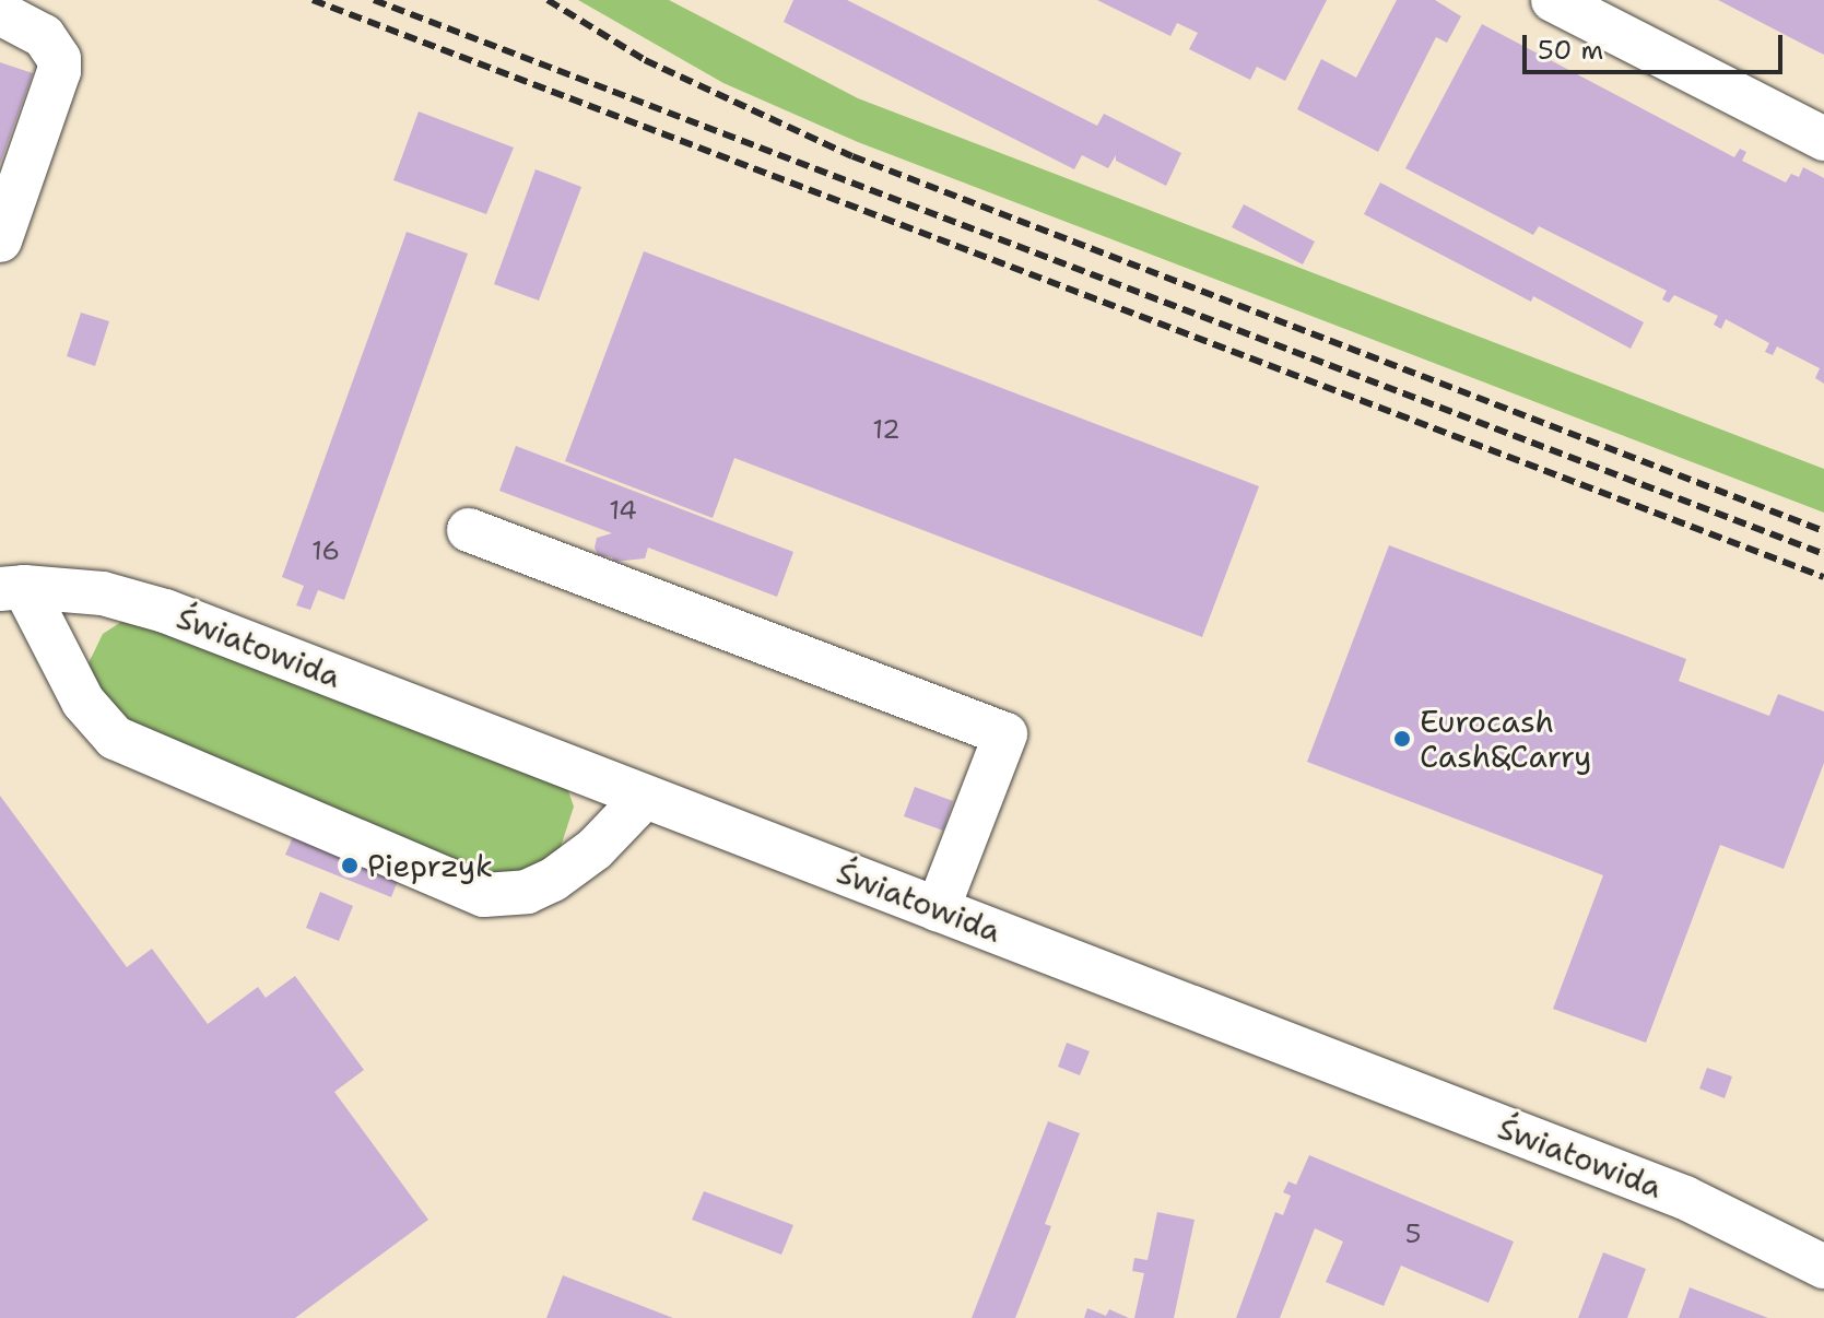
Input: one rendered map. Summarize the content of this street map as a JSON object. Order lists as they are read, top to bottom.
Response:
{
  "streets": {
    "street": ["Światowida"]
  },
  "places": ["Eurocash Cash&Carry", "Pieprzyk"],
  "house_numbers": [
    "12",
    "14",
    "16",
    "5"
  ],
  "scale_bar": "50 m"
}
